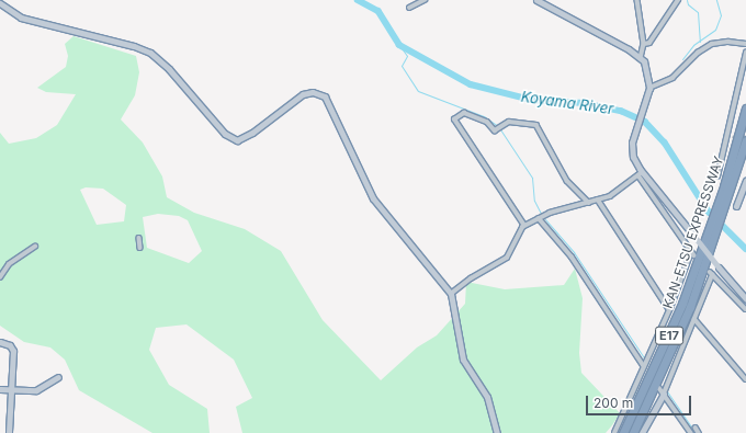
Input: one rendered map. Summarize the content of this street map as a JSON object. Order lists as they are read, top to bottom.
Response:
{
  "streets": {
    "highway": ["KAN-ETSU EXPRESSWAY", "E17"]
  },
  "water": ["Koyama River"],
  "scale_bar": "200 m"
}
